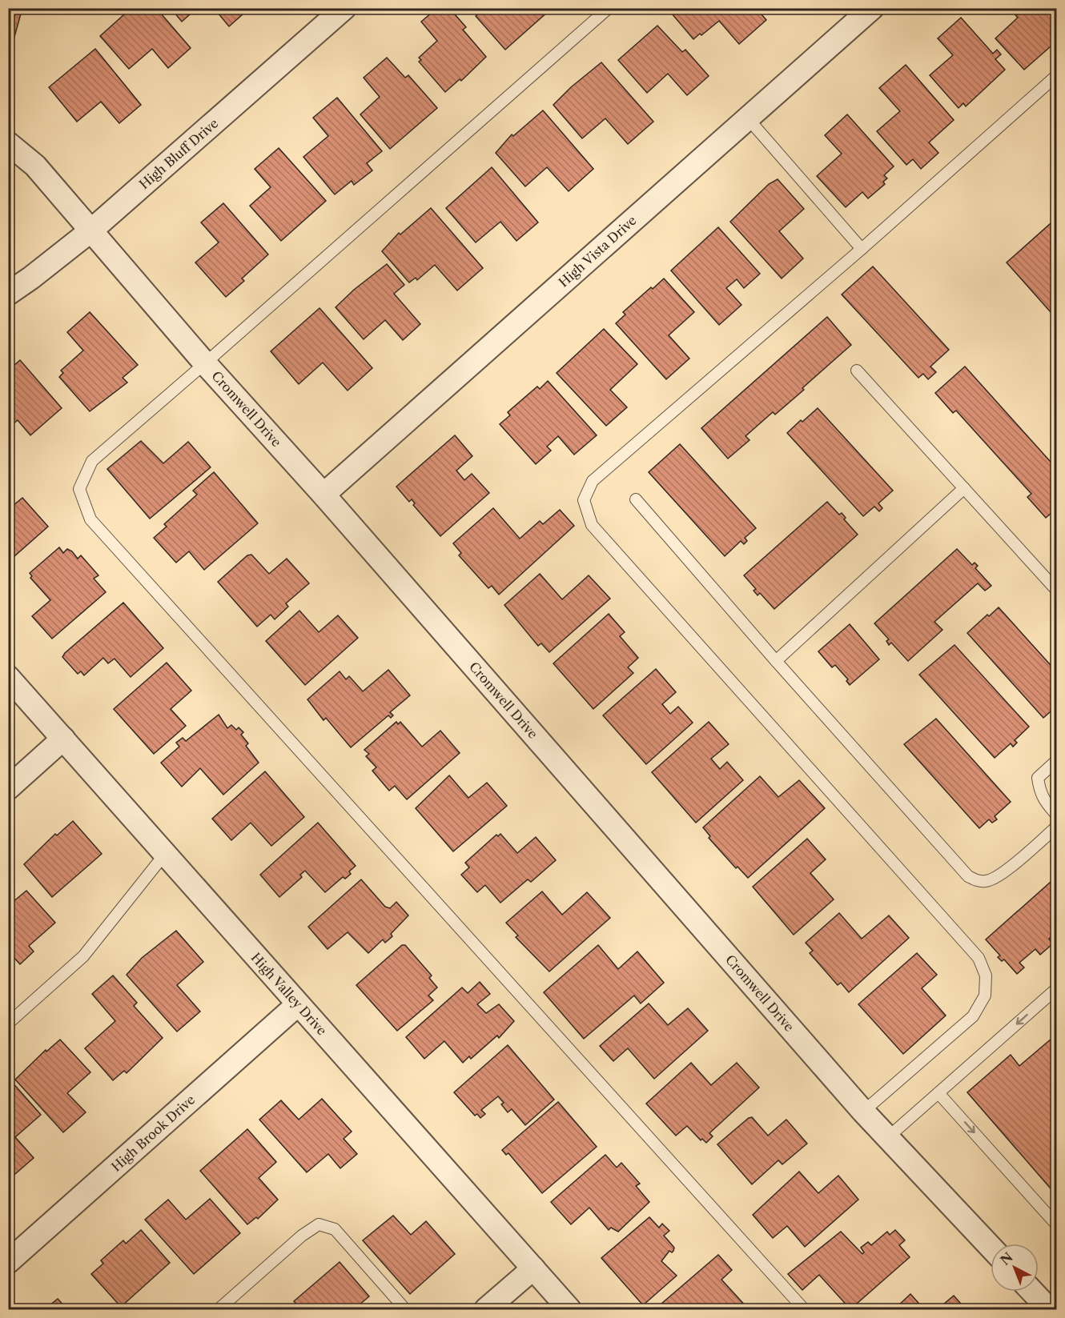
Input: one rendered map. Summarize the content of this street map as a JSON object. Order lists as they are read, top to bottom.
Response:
{
  "streets": {
    "street": [
      "High Bluff Drive",
      "High Vista Drive",
      "Cromwell Drive",
      "High Valley Drive",
      "High Brook Drive"
    ]
  },
  "crossings": [
    ["High Bluff Drive", "Cromwell Drive"],
    ["High Vista Drive", "Cromwell Drive"],
    ["High Valley Drive", "High Brook Drive"]
  ],
  "north": "top left"
}
